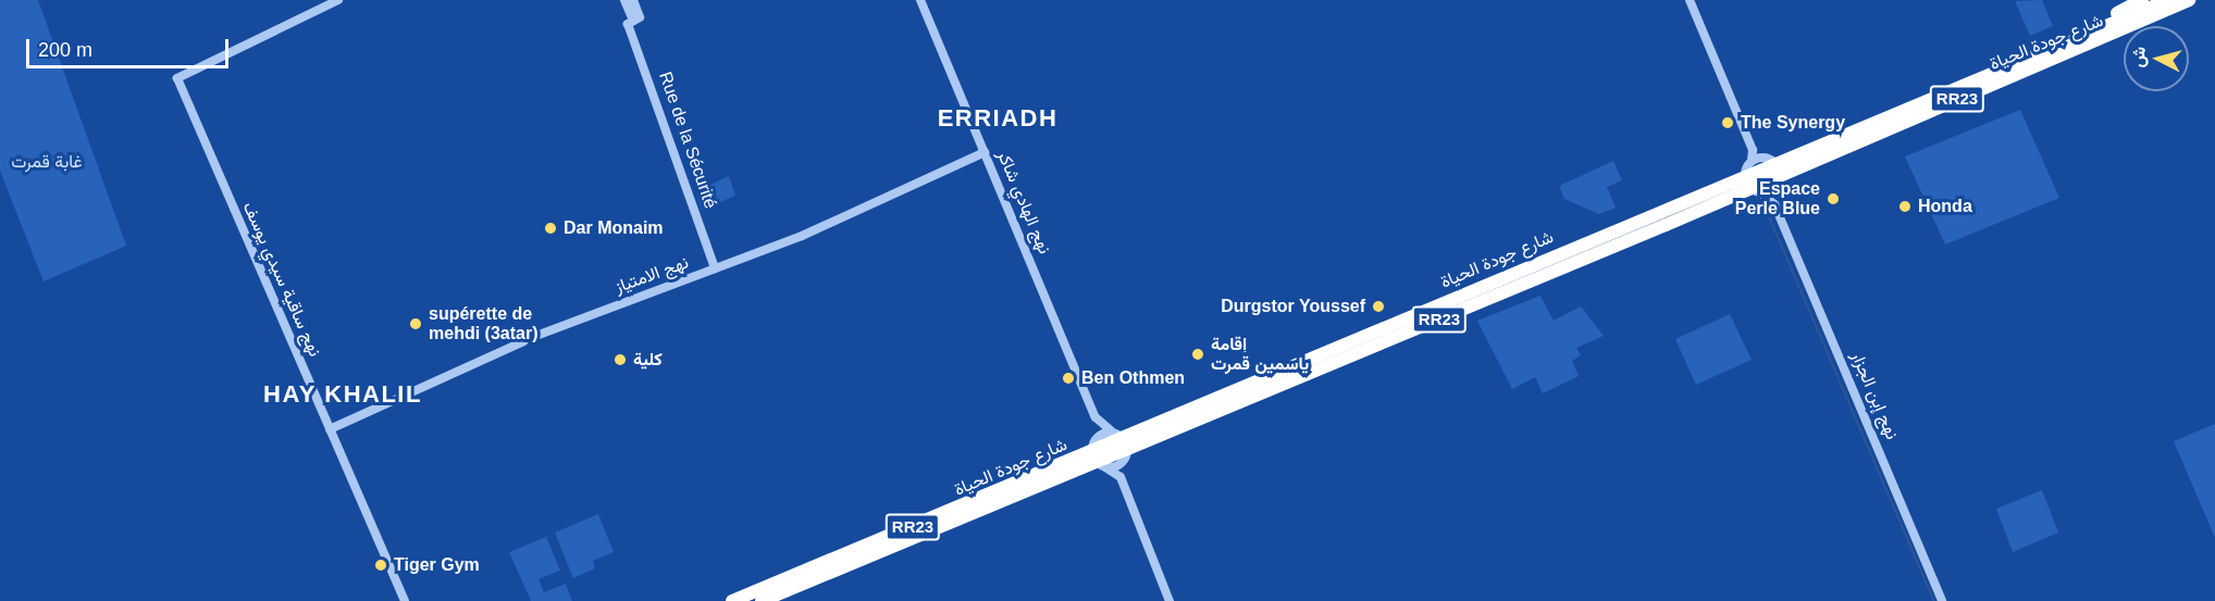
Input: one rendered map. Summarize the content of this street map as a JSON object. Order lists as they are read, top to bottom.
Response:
{
  "streets": {
    "highway": ["شارع جودة الحياة", "RR23"],
    "street": [
      "Rue de la Sécurité",
      "نهج الهادي شاكر",
      "نهج الامتياز",
      "نهج ساقية سيدي يوسف",
      "نهج إبن الجزار"
    ]
  },
  "crossings": [
    ["Rue de la Sécurité", "نهج الامتياز"],
    ["نهج الهادي شاكر", "نهج الامتياز"],
    ["نهج الامتياز", "نهج ساقية سيدي يوسف"]
  ],
  "districts": ["ERRIADH", "HAY KHALIL"],
  "parks": ["غابة قمرت"],
  "places": [
    "The Synergy",
    "Espace Perle Blue",
    "Honda",
    "Dar Monaim",
    "Durgstor Youssef",
    "supérette de mehdi (3atar)",
    "إقامة ياسمين قمرت",
    "كلية",
    "Ben Othmen",
    "Tiger Gym"
  ],
  "scale_bar": "200 m",
  "north": "left"
}
